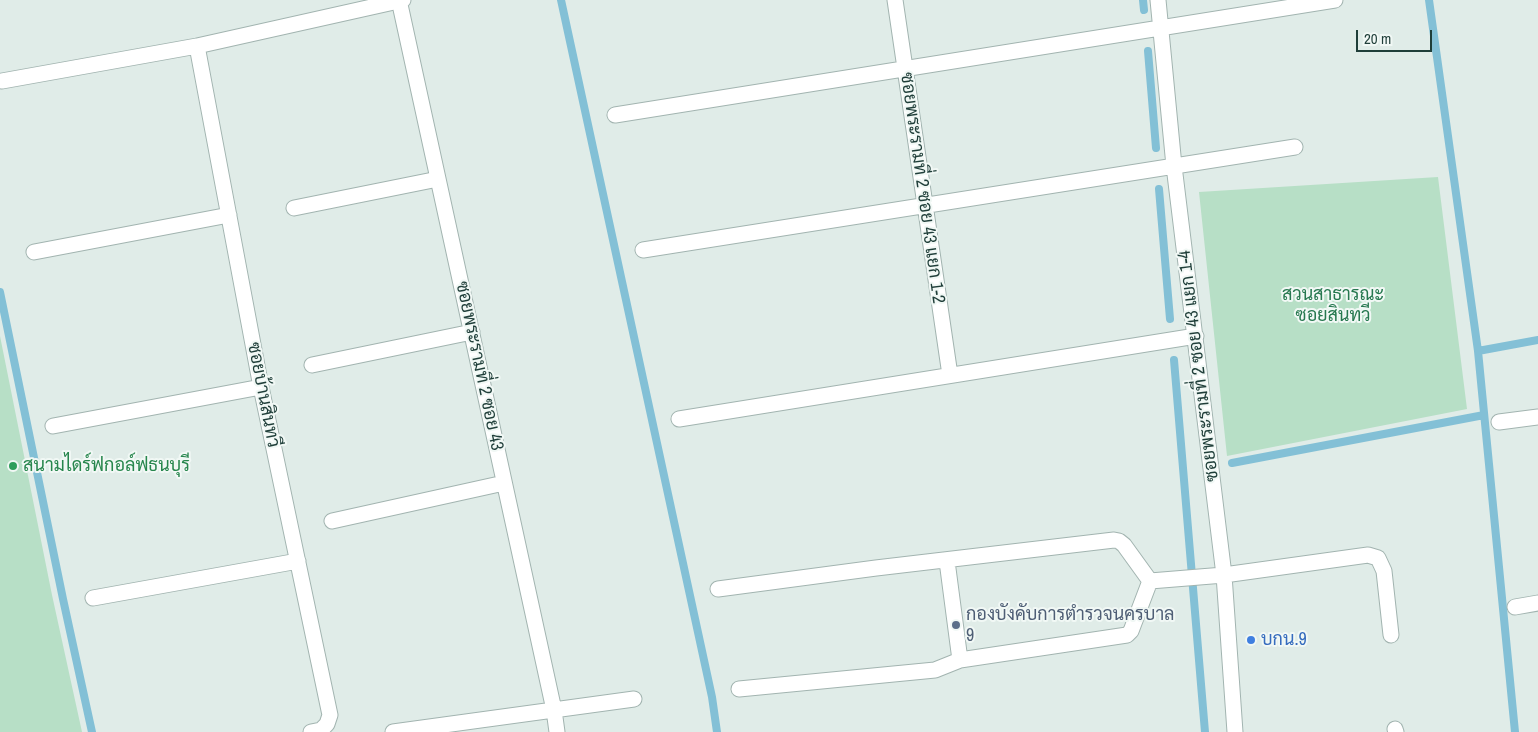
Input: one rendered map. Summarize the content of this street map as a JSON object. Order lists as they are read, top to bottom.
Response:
{
  "streets": {
    "street": [
      "ซอยพระรามที่ 2 ซอย 43 แยก 1-2",
      "ซอยพระรามที่ 2 ซอย 43",
      "ซอยพระรามที่ 2 ซอย 43 แยก 1-4",
      "ซอยบ้านสินทวี"
    ]
  },
  "parks": ["สวนสาธารณะ ซอยสินทวี"],
  "places": ["สนามไดร์ฟกอล์ฟธนบุรี", "กองบังคับการตำรวจนครบาล 9", "บกน.9"],
  "scale_bar": "20 m"
}
